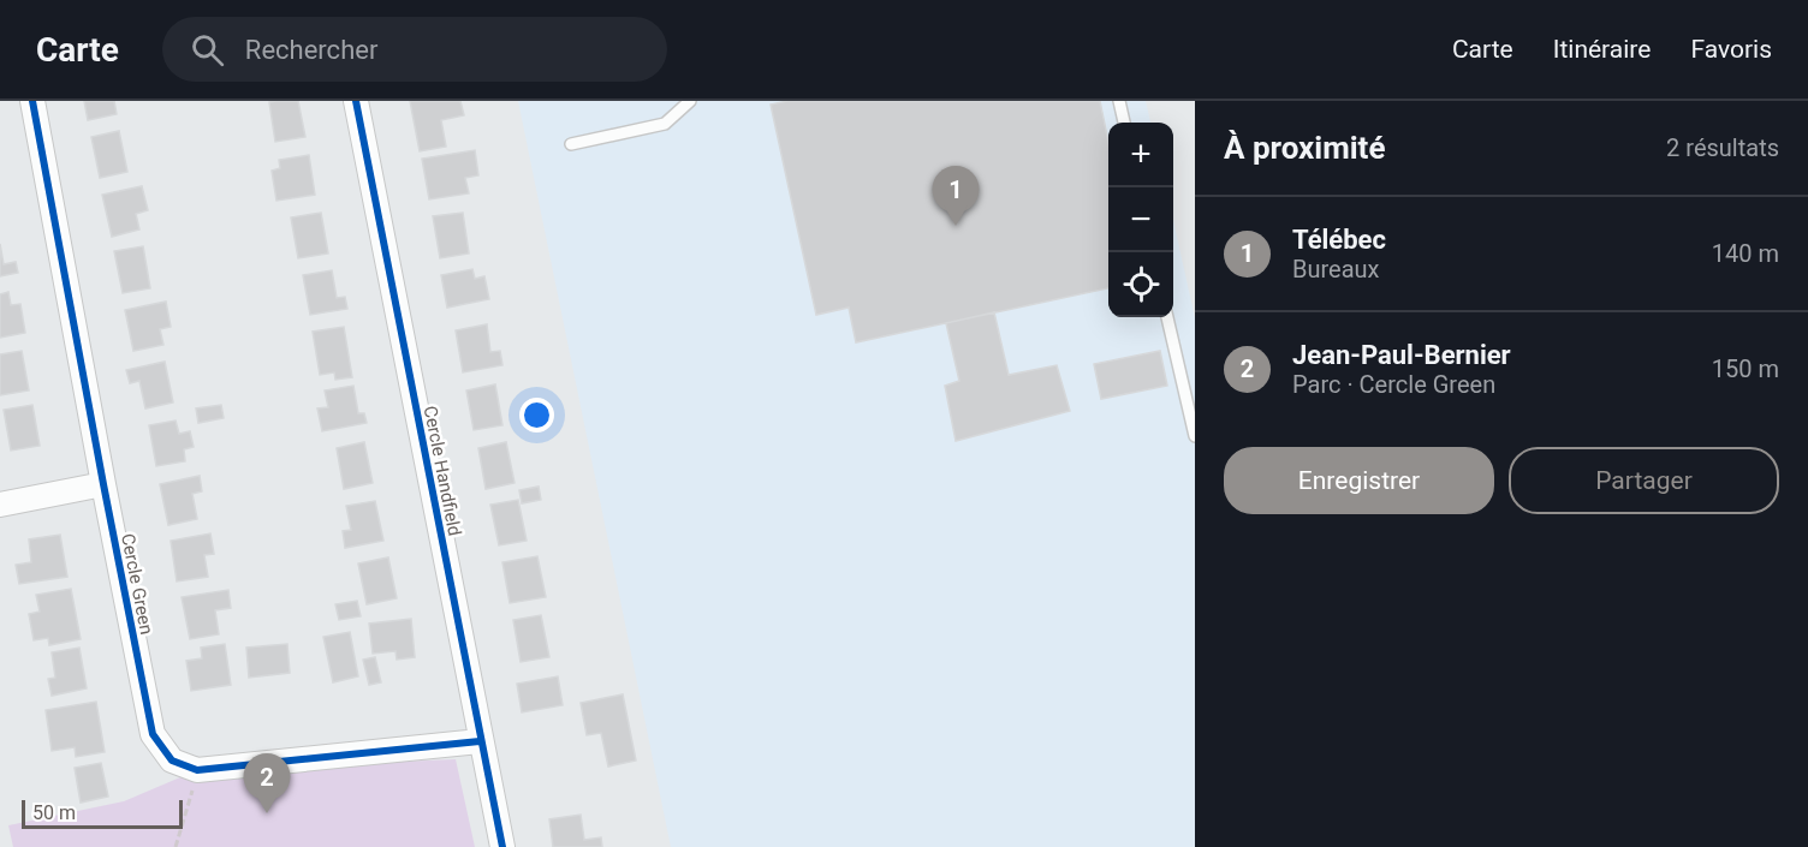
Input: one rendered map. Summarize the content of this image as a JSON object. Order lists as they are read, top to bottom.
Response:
{
  "streets": {
    "street": ["Cercle Handfield", "Cercle Green"]
  },
  "scale_bar": "50 m",
  "page": {
    "header": "Carte",
    "search": "Rechercher",
    "nav": ["Carte", "Itinéraire", "Favoris"],
    "heading": ["À proximité", "2 résultats"],
    "map_buttons": ["+", "−"],
    "pins": ["1", "2"],
    "list": [
      {
        "mark": "1",
        "name": "Télébec",
        "note": "Bureaux",
        "value": "140 m"
      },
      {
        "mark": "2",
        "name": "Jean-Paul-Bernier",
        "note": "Parc · Cercle Green",
        "value": "150 m"
      }
    ],
    "buttons": ["Enregistrer", "Partager"],
    "scale": "50 m"
  }
}
